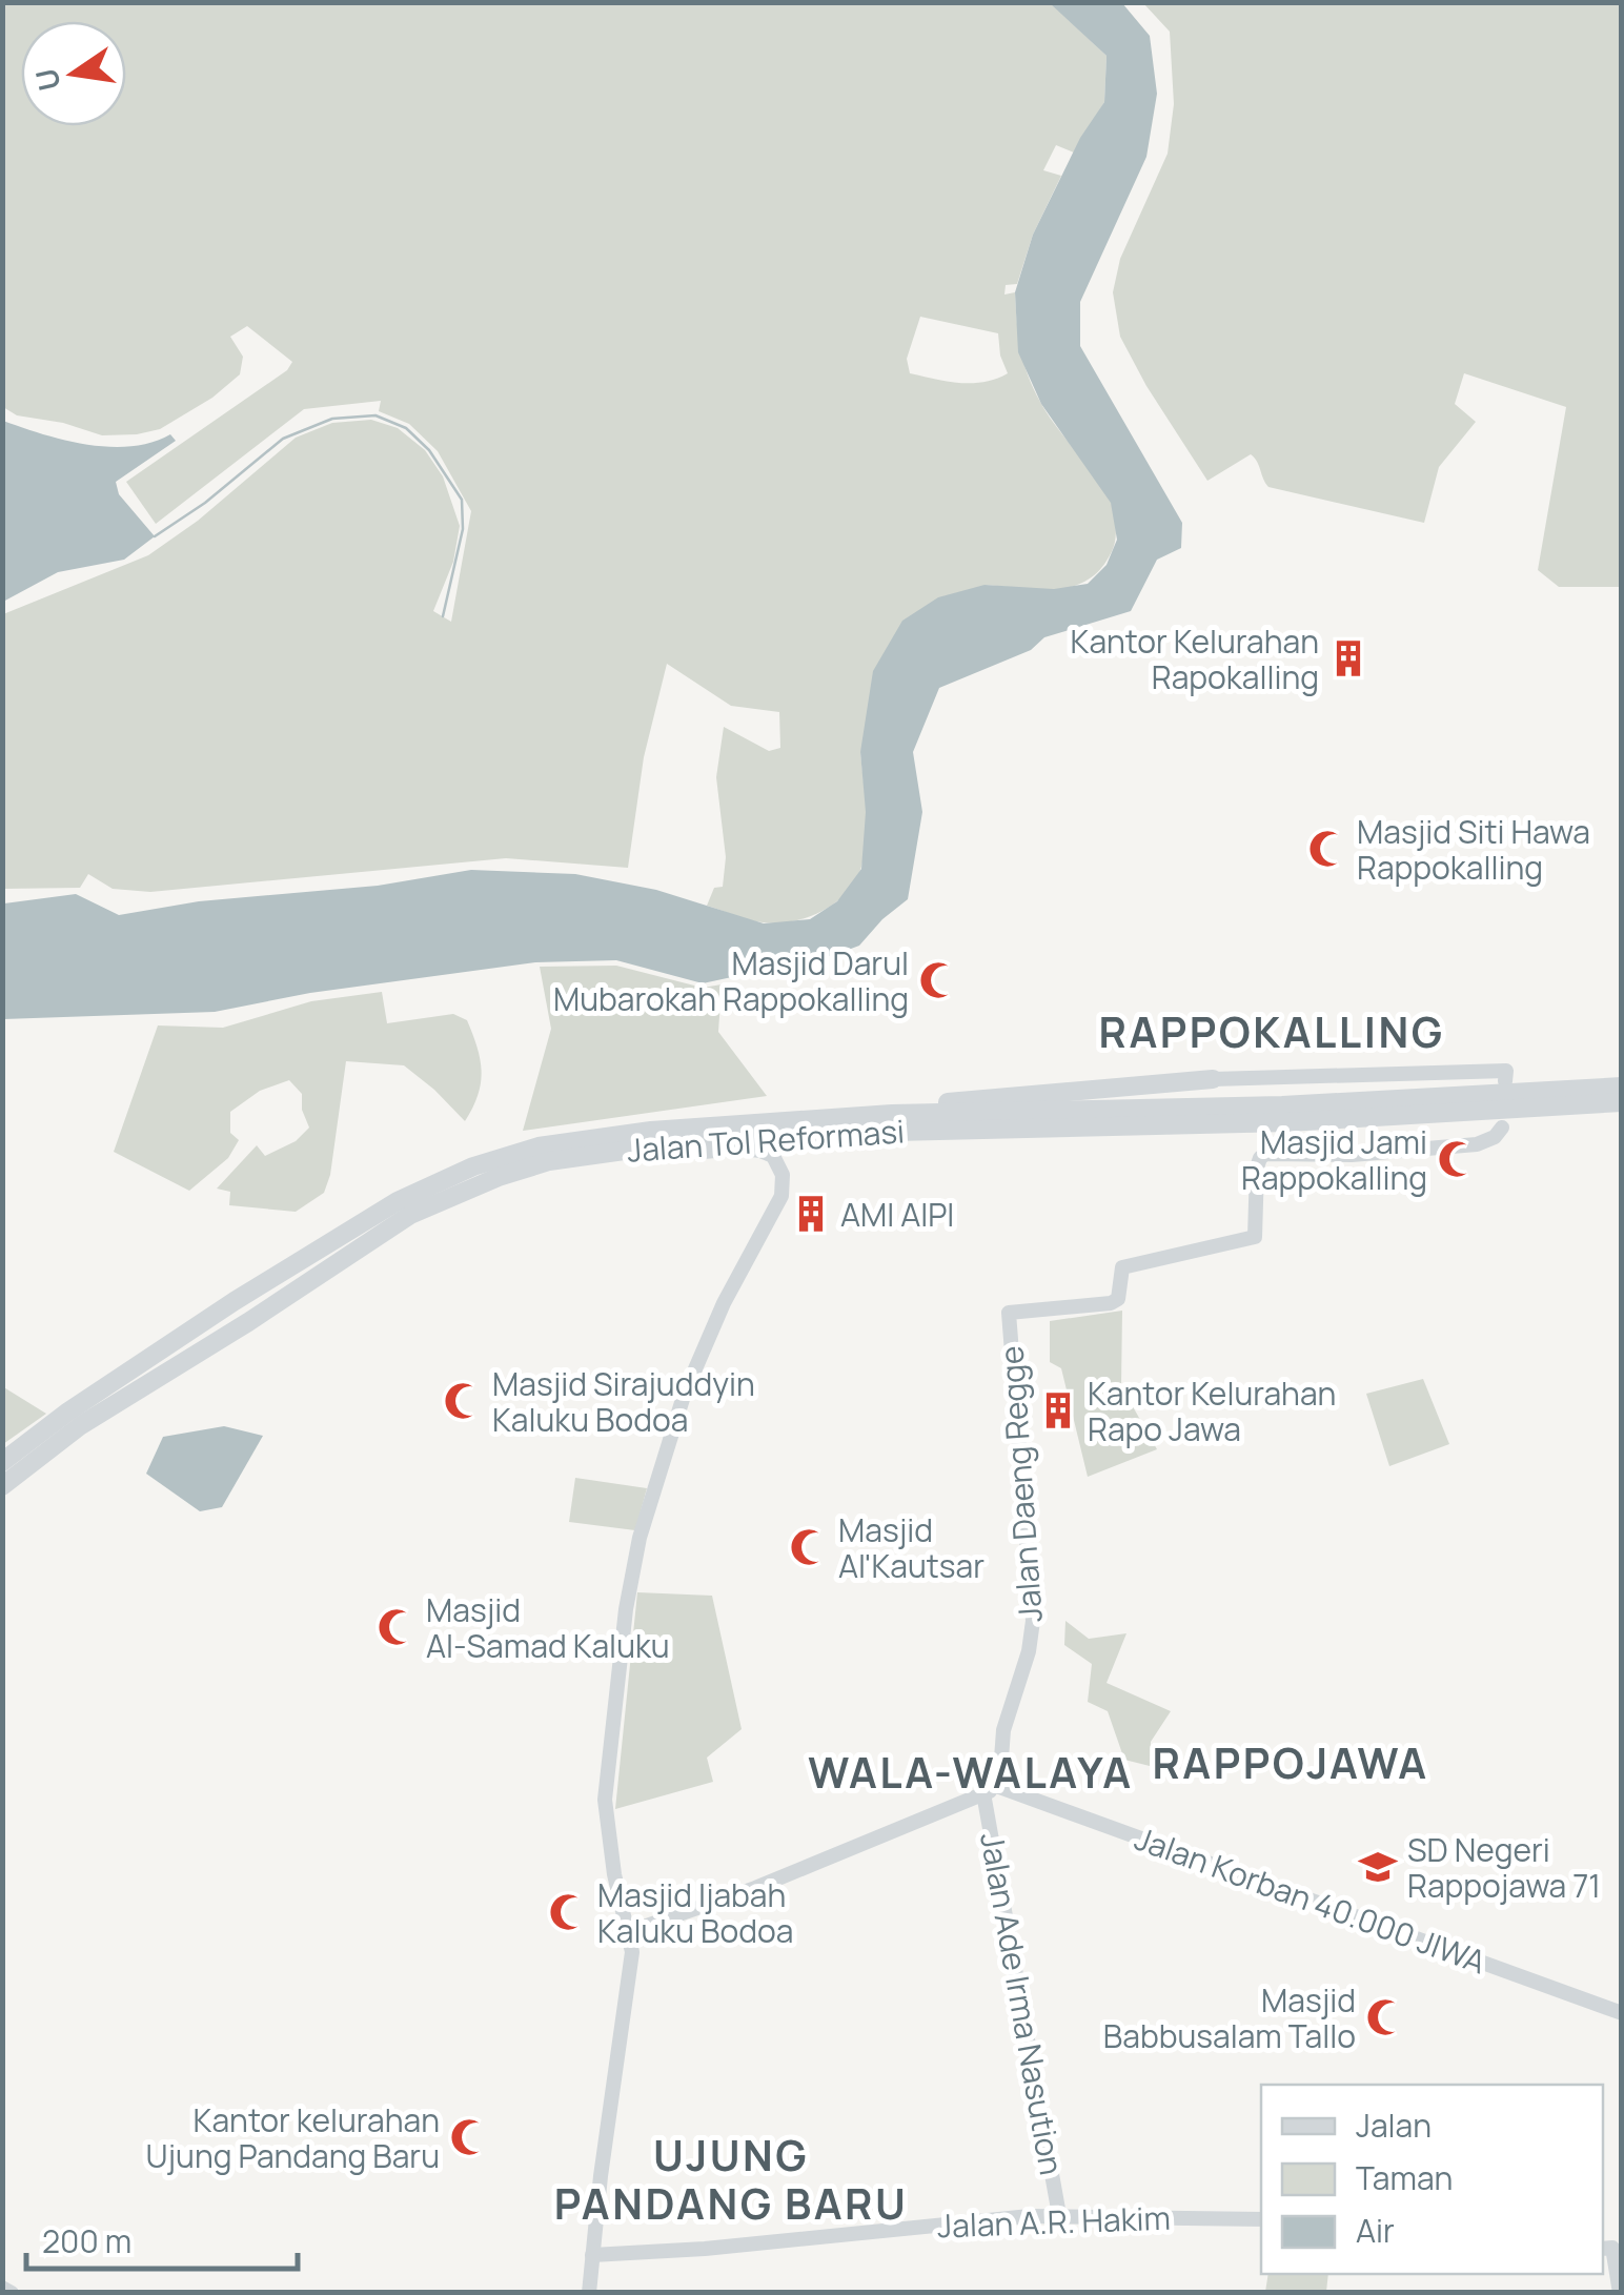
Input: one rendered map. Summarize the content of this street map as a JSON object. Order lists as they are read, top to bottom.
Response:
{
  "streets": {
    "highway": ["Jalan Tol Reformasi"],
    "street": [
      "Jalan Daeng Regge",
      "Jalan Korban 40.000 JIWA",
      "Jalan Ade Irma Nasution",
      "Jalan A.R. Hakim"
    ]
  },
  "crossings": [
    ["Jalan Daeng Regge", "Jalan Korban 40.000 JIWA"],
    ["Jalan Ade Irma Nasution", "Jalan A.R. Hakim"]
  ],
  "districts": [
    "RAPPOKALLING",
    "RAPPOJAWA",
    "WALA-WALAYA",
    "UJUNG PANDANG BARU"
  ],
  "places": {
    "building": ["Kantor Kelurahan Rapokalling", "AMI AIPI", "Kantor Kelurahan Rapo Jawa"],
    "mosque": [
      "Masjid Siti Hawa Rappokalling",
      "Masjid Darul Mubarokah Rappokalling",
      "Masjid Jami Rappokalling",
      "Masjid Sirajuddyin Kaluku Bodoa",
      "Masjid Al'Kautsar",
      "Masjid Al-Samad Kaluku",
      "Masjid Ijabah Kaluku Bodoa",
      "Masjid Babbusalam Tallo",
      "Kantor kelurahan Ujung Pandang Baru"
    ],
    "school or university": ["SD Negeri Rappojawa 71"]
  },
  "legend": ["Jalan", "Taman", "Air"],
  "scale_bar": "200 m",
  "north": "left"
}
